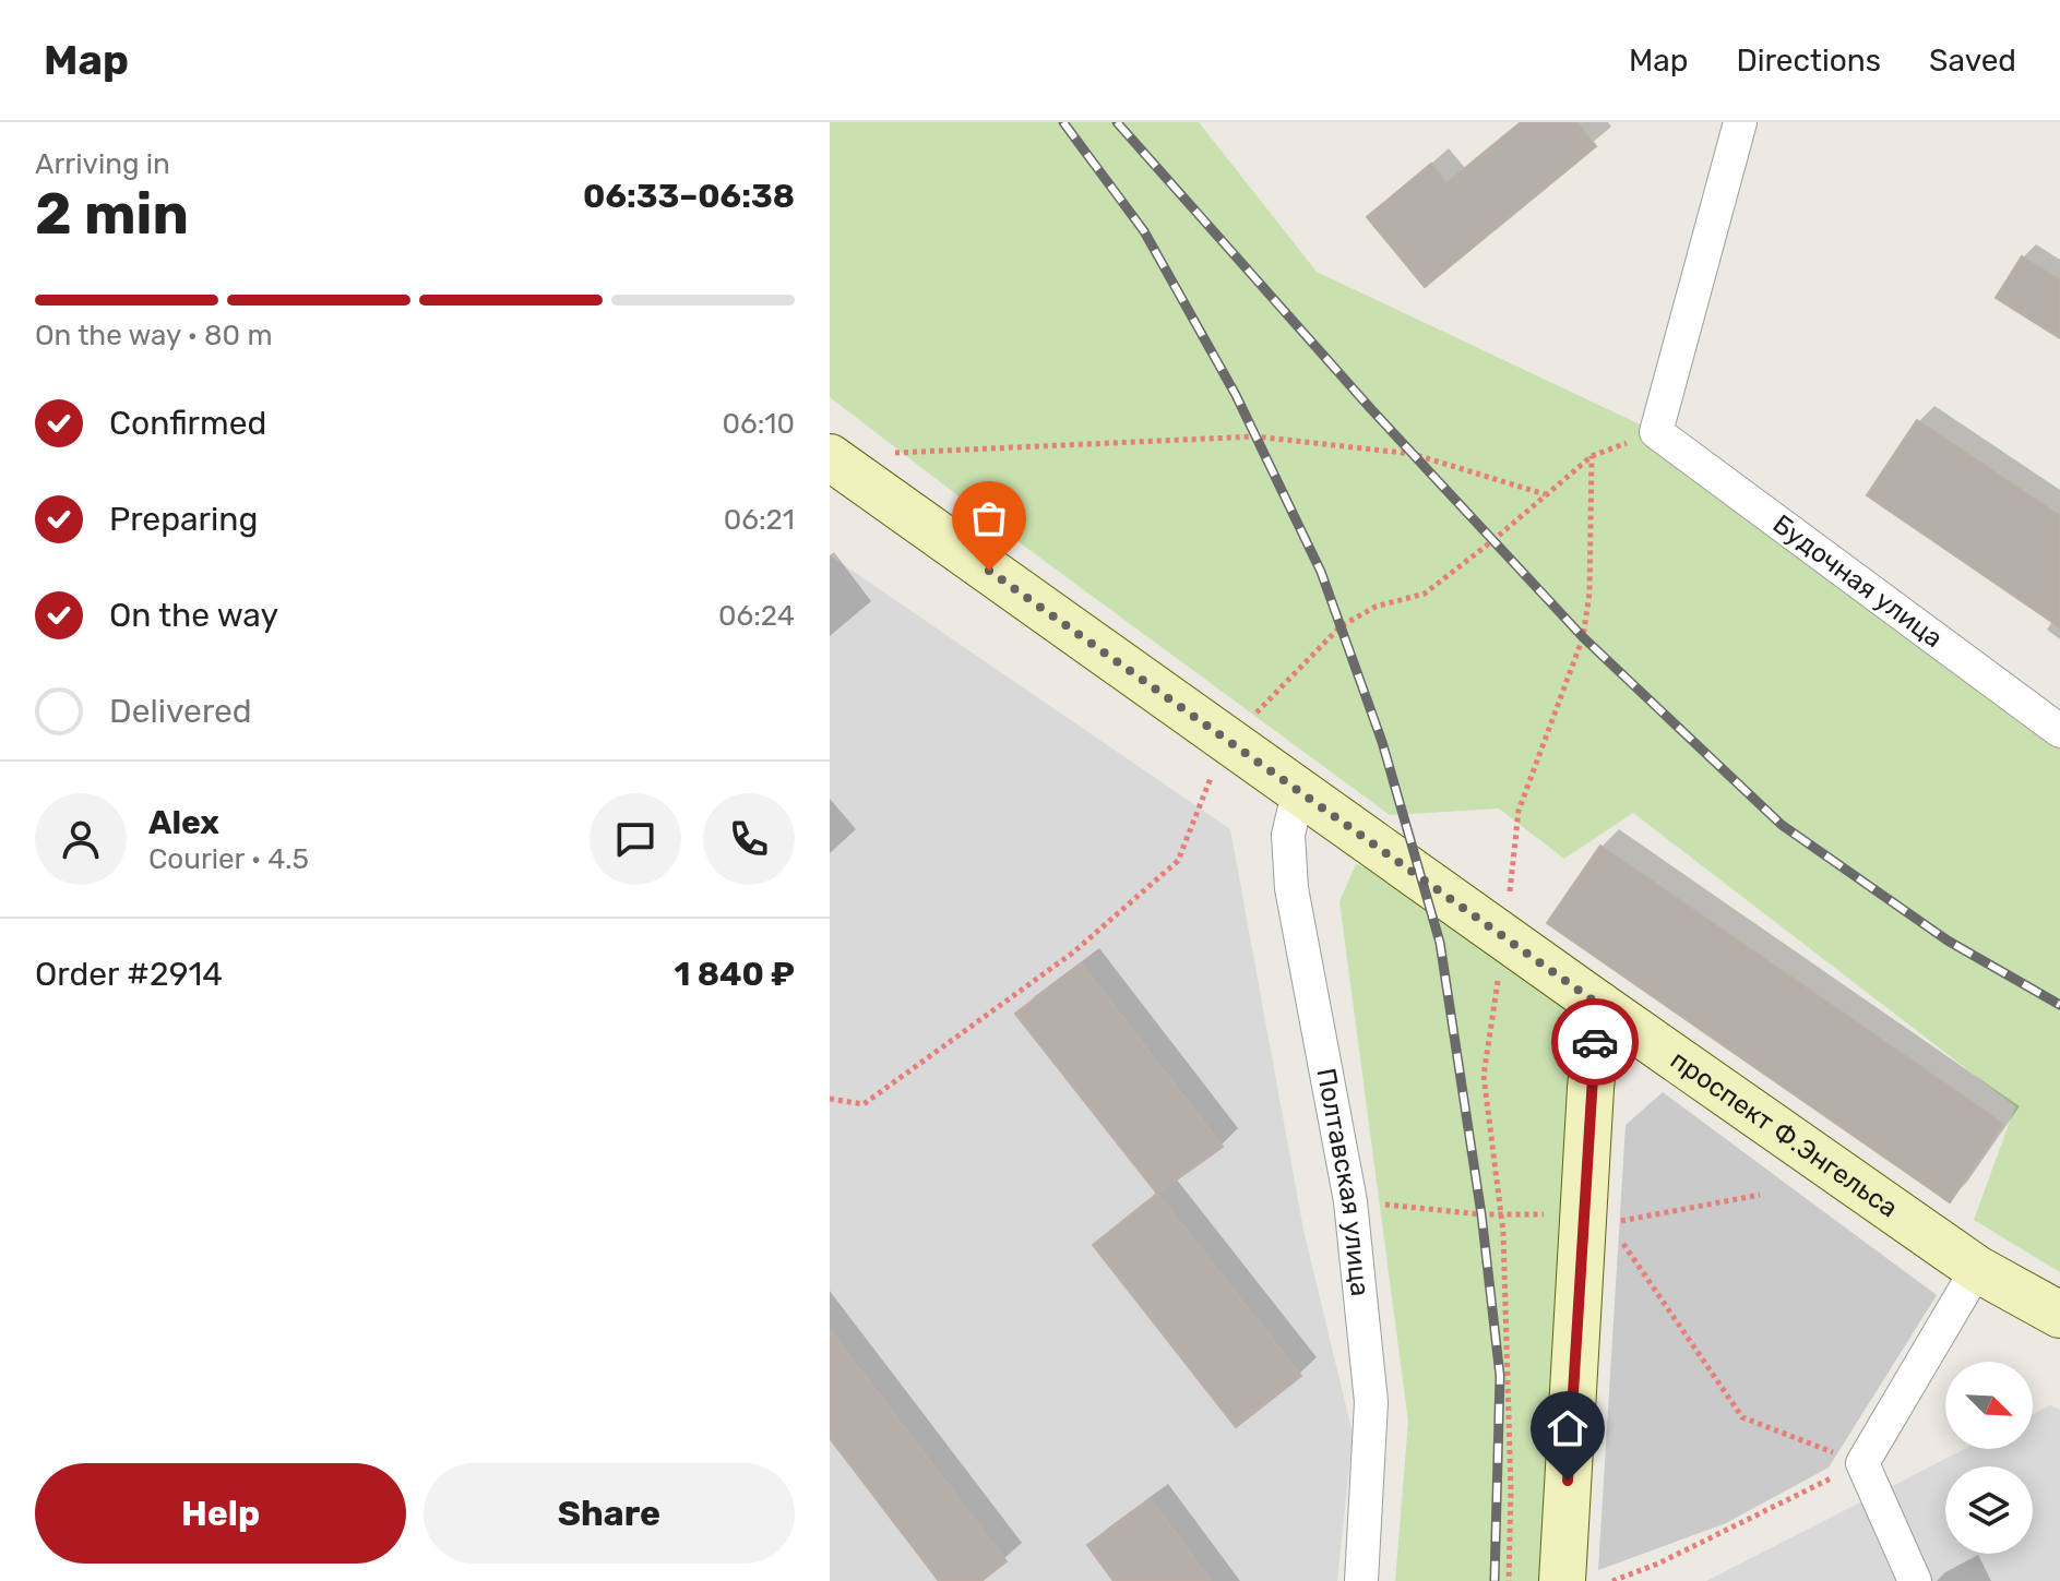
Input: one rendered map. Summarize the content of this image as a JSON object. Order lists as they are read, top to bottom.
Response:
{
  "streets": {
    "street": ["Будочная улица", "проспект Ф.Энгельса", "Полтавская улица"]
  },
  "crossings": [
    ["проспект Ф.Энгельса", "Полтавская улица"]
  ],
  "north": "bottom right",
  "page": {
    "header": "Map",
    "nav": ["Map", "Directions", "Saved"],
    "heading": ["2 min", "Arriving in", "06:33–06:38"],
    "panel": [
      "Alex",
      "Courier · 4.5",
      "Order #2914",
      "1 840 ₽"
    ],
    "bar": "On the way · 80 m",
    "list": [
      ["Confirmed", "06:10"],
      ["Preparing", "06:21"],
      ["On the way", "06:24"],
      "Delivered"
    ],
    "buttons": ["Help", "Share"]
  }
}
